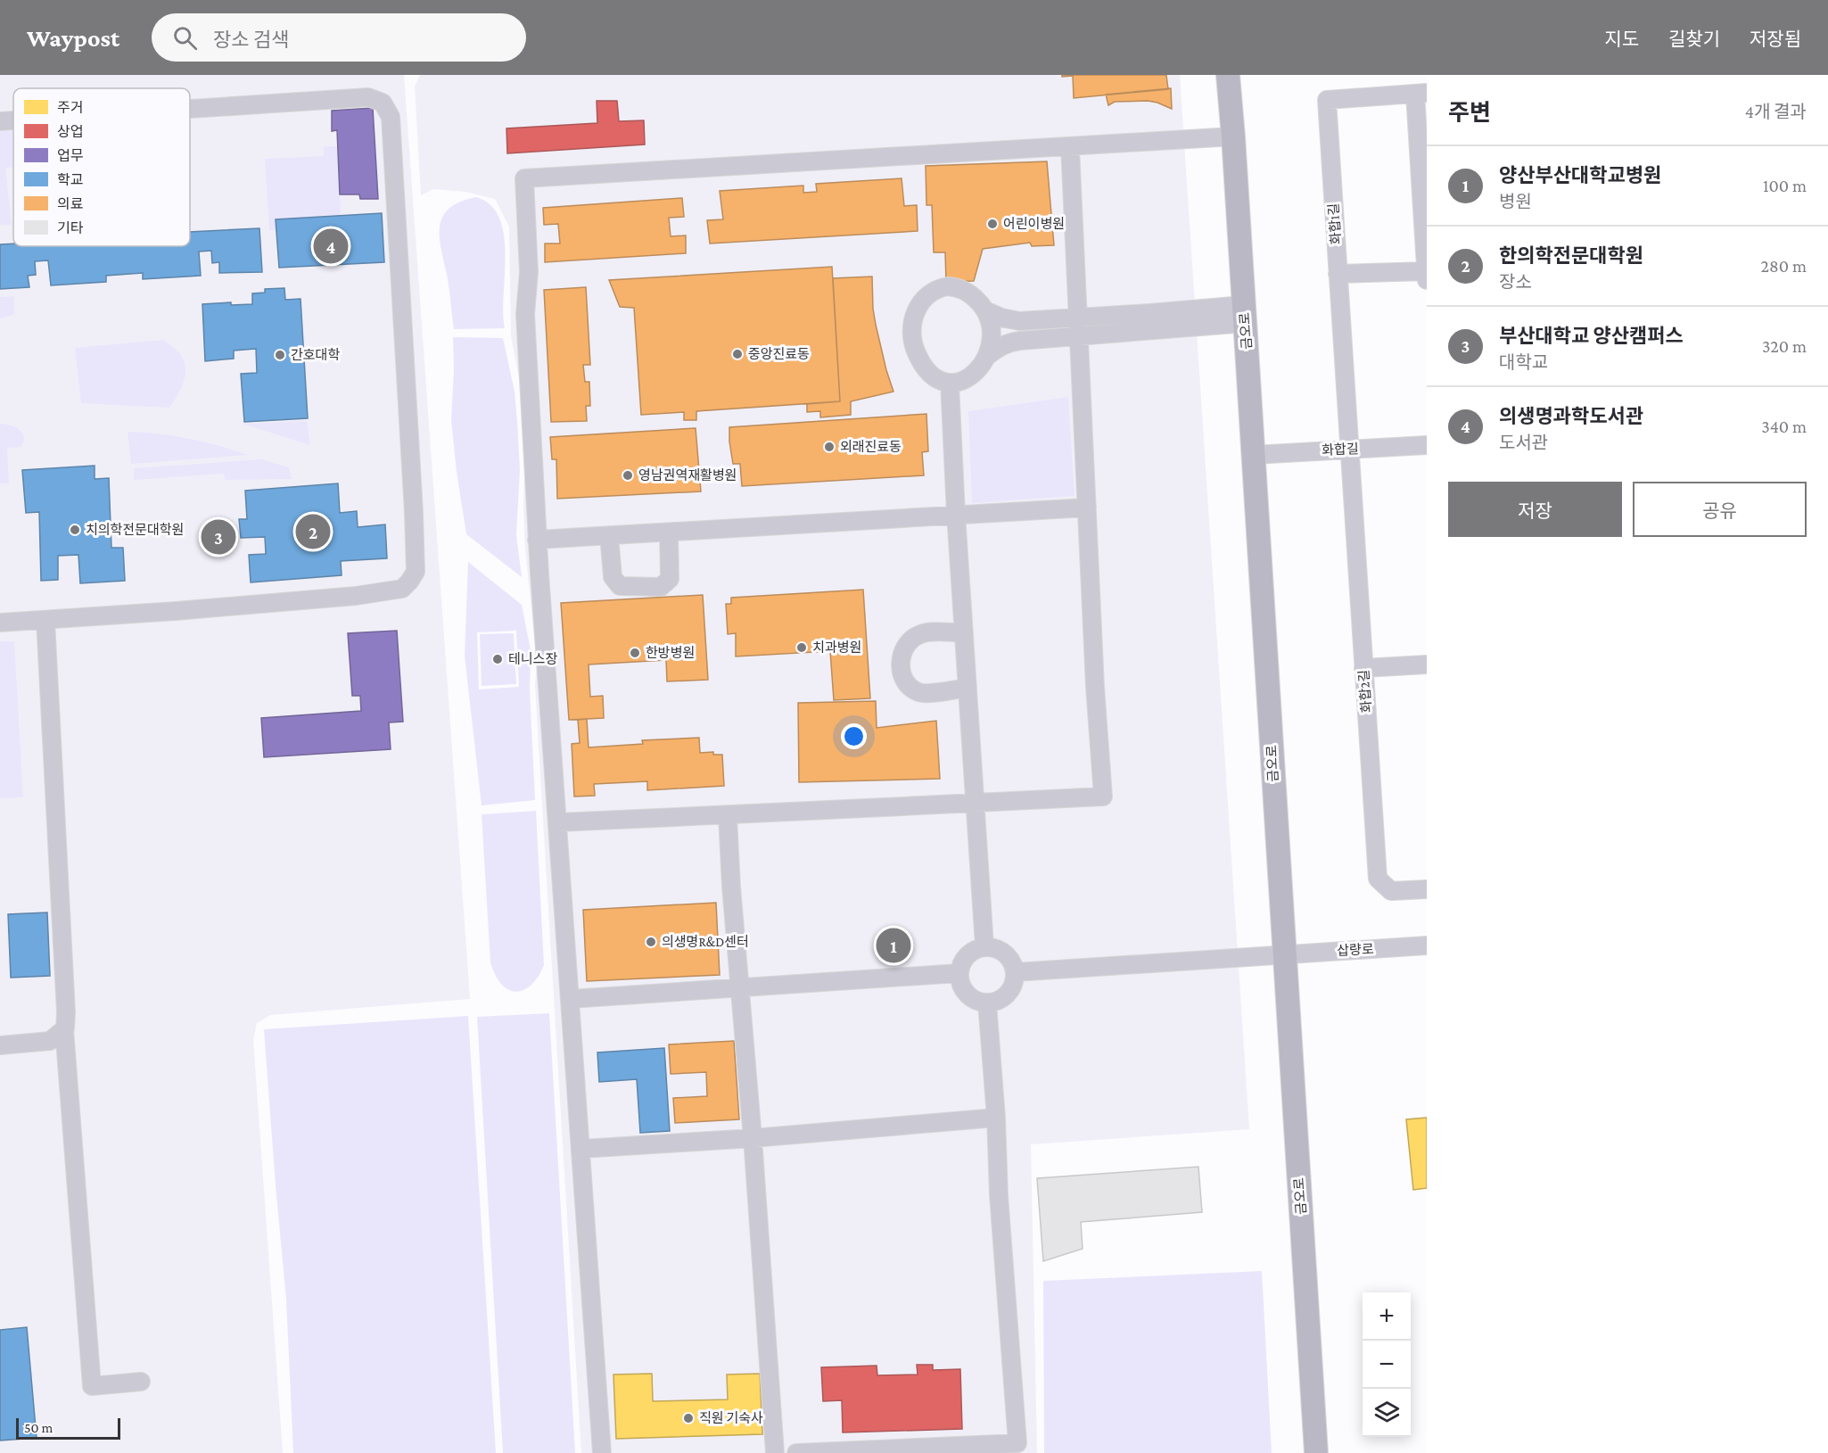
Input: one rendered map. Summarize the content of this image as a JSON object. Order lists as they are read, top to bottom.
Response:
{
  "streets": {
    "main road": ["금오로"],
    "street": [
      "화합1길",
      "화합길",
      "화합2길",
      "삽량로"
    ]
  },
  "crossings": [
    ["화합1길", "화합길"],
    ["화합1길", "화합2길"],
    ["금오로", "화합길"],
    ["금오로", "삽량로"],
    ["화합길", "화합2길"]
  ],
  "places": [
    "어린이병원",
    "중앙진료동",
    "간호대학",
    "외래진료동",
    "영남권역재활병원",
    "치의학전문대학원",
    "치과병원",
    "한방병원",
    "테니스장",
    "의생명R&D센터",
    "직원 기숙사"
  ],
  "legend": [
    "주거",
    "상업",
    "업무",
    "학교",
    "의료",
    "기타"
  ],
  "scale_bar": "50 m",
  "page": {
    "header": "Waypost",
    "search": "장소 검색",
    "nav": ["지도", "길찾기", "저장됨"],
    "heading": ["주변", "4개 결과"],
    "list": [
      {
        "mark": "1",
        "name": "양산부산대학교병원",
        "note": "병원",
        "value": "100 m"
      },
      {
        "mark": "2",
        "name": "한의학전문대학원",
        "note": "장소",
        "value": "280 m"
      },
      {
        "mark": "3",
        "name": "부산대학교 양산캠퍼스",
        "note": "대학교",
        "value": "320 m"
      },
      {
        "mark": "4",
        "name": "의생명과학도서관",
        "note": "도서관",
        "value": "340 m"
      }
    ],
    "pins": [
      "4",
      "2",
      "3",
      "1"
    ],
    "buttons": ["저장", "공유"],
    "map_buttons": ["+", "−"],
    "scale": "50 m"
  }
}
